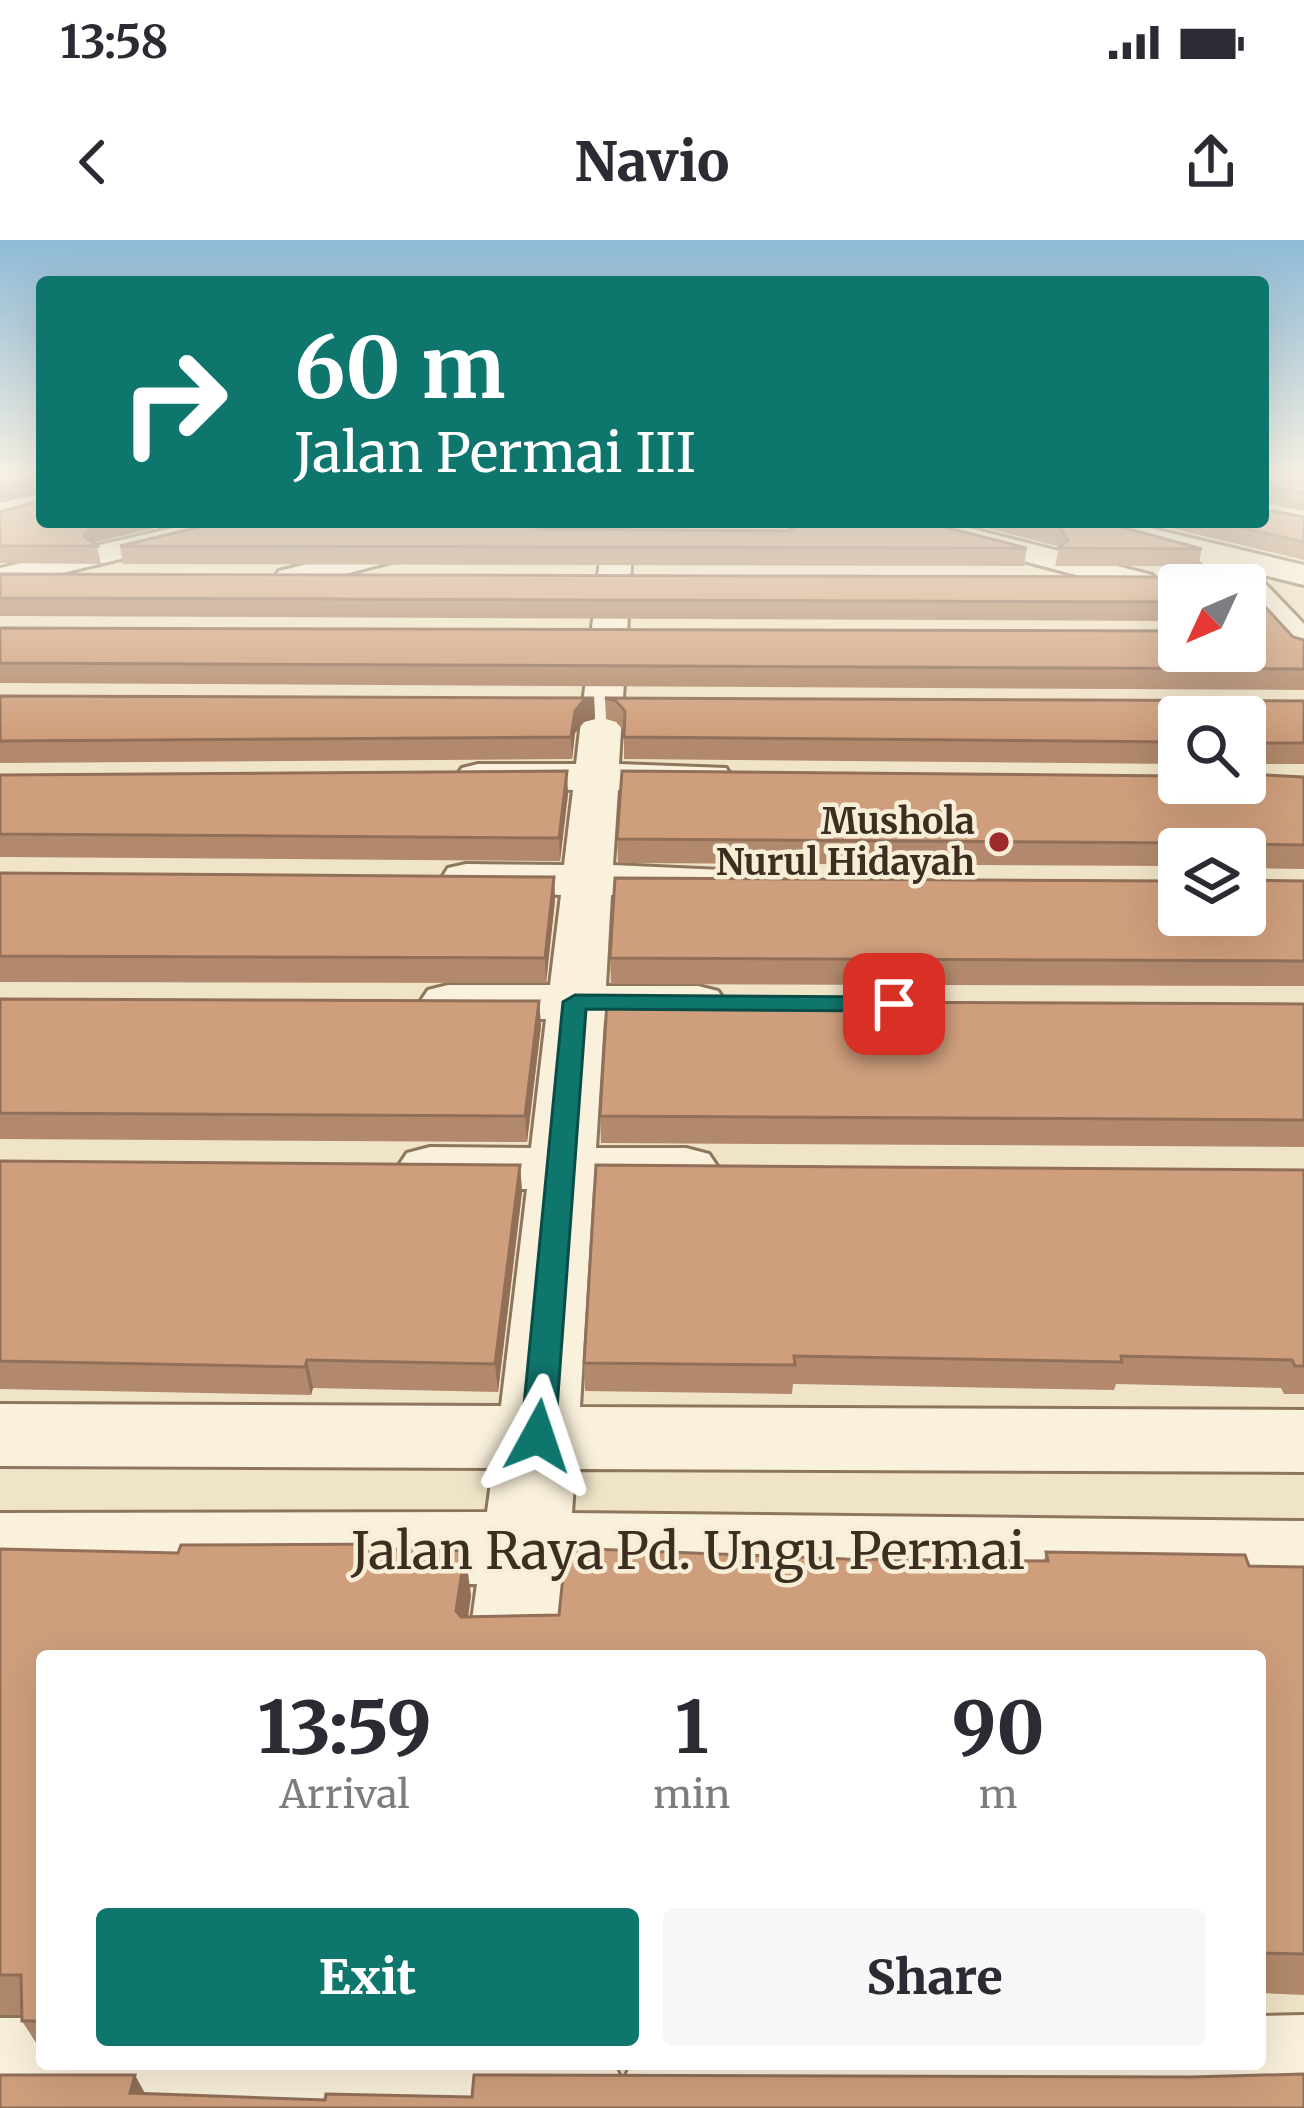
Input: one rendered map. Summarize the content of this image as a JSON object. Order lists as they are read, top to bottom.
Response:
{
  "streets": {
    "street": ["Jalan Raya Pd. Ungu Permai"]
  },
  "places": ["Mushola Nurul Hidayah"],
  "north": "bottom left",
  "page": {
    "status": "13:58",
    "header": "Navio",
    "turn": ["60 m", "Jalan Permai III"],
    "eta": [
      "13:59",
      "Arrival",
      "1",
      "min",
      "90",
      "m"
    ],
    "buttons": ["Exit", "Share"]
  }
}
